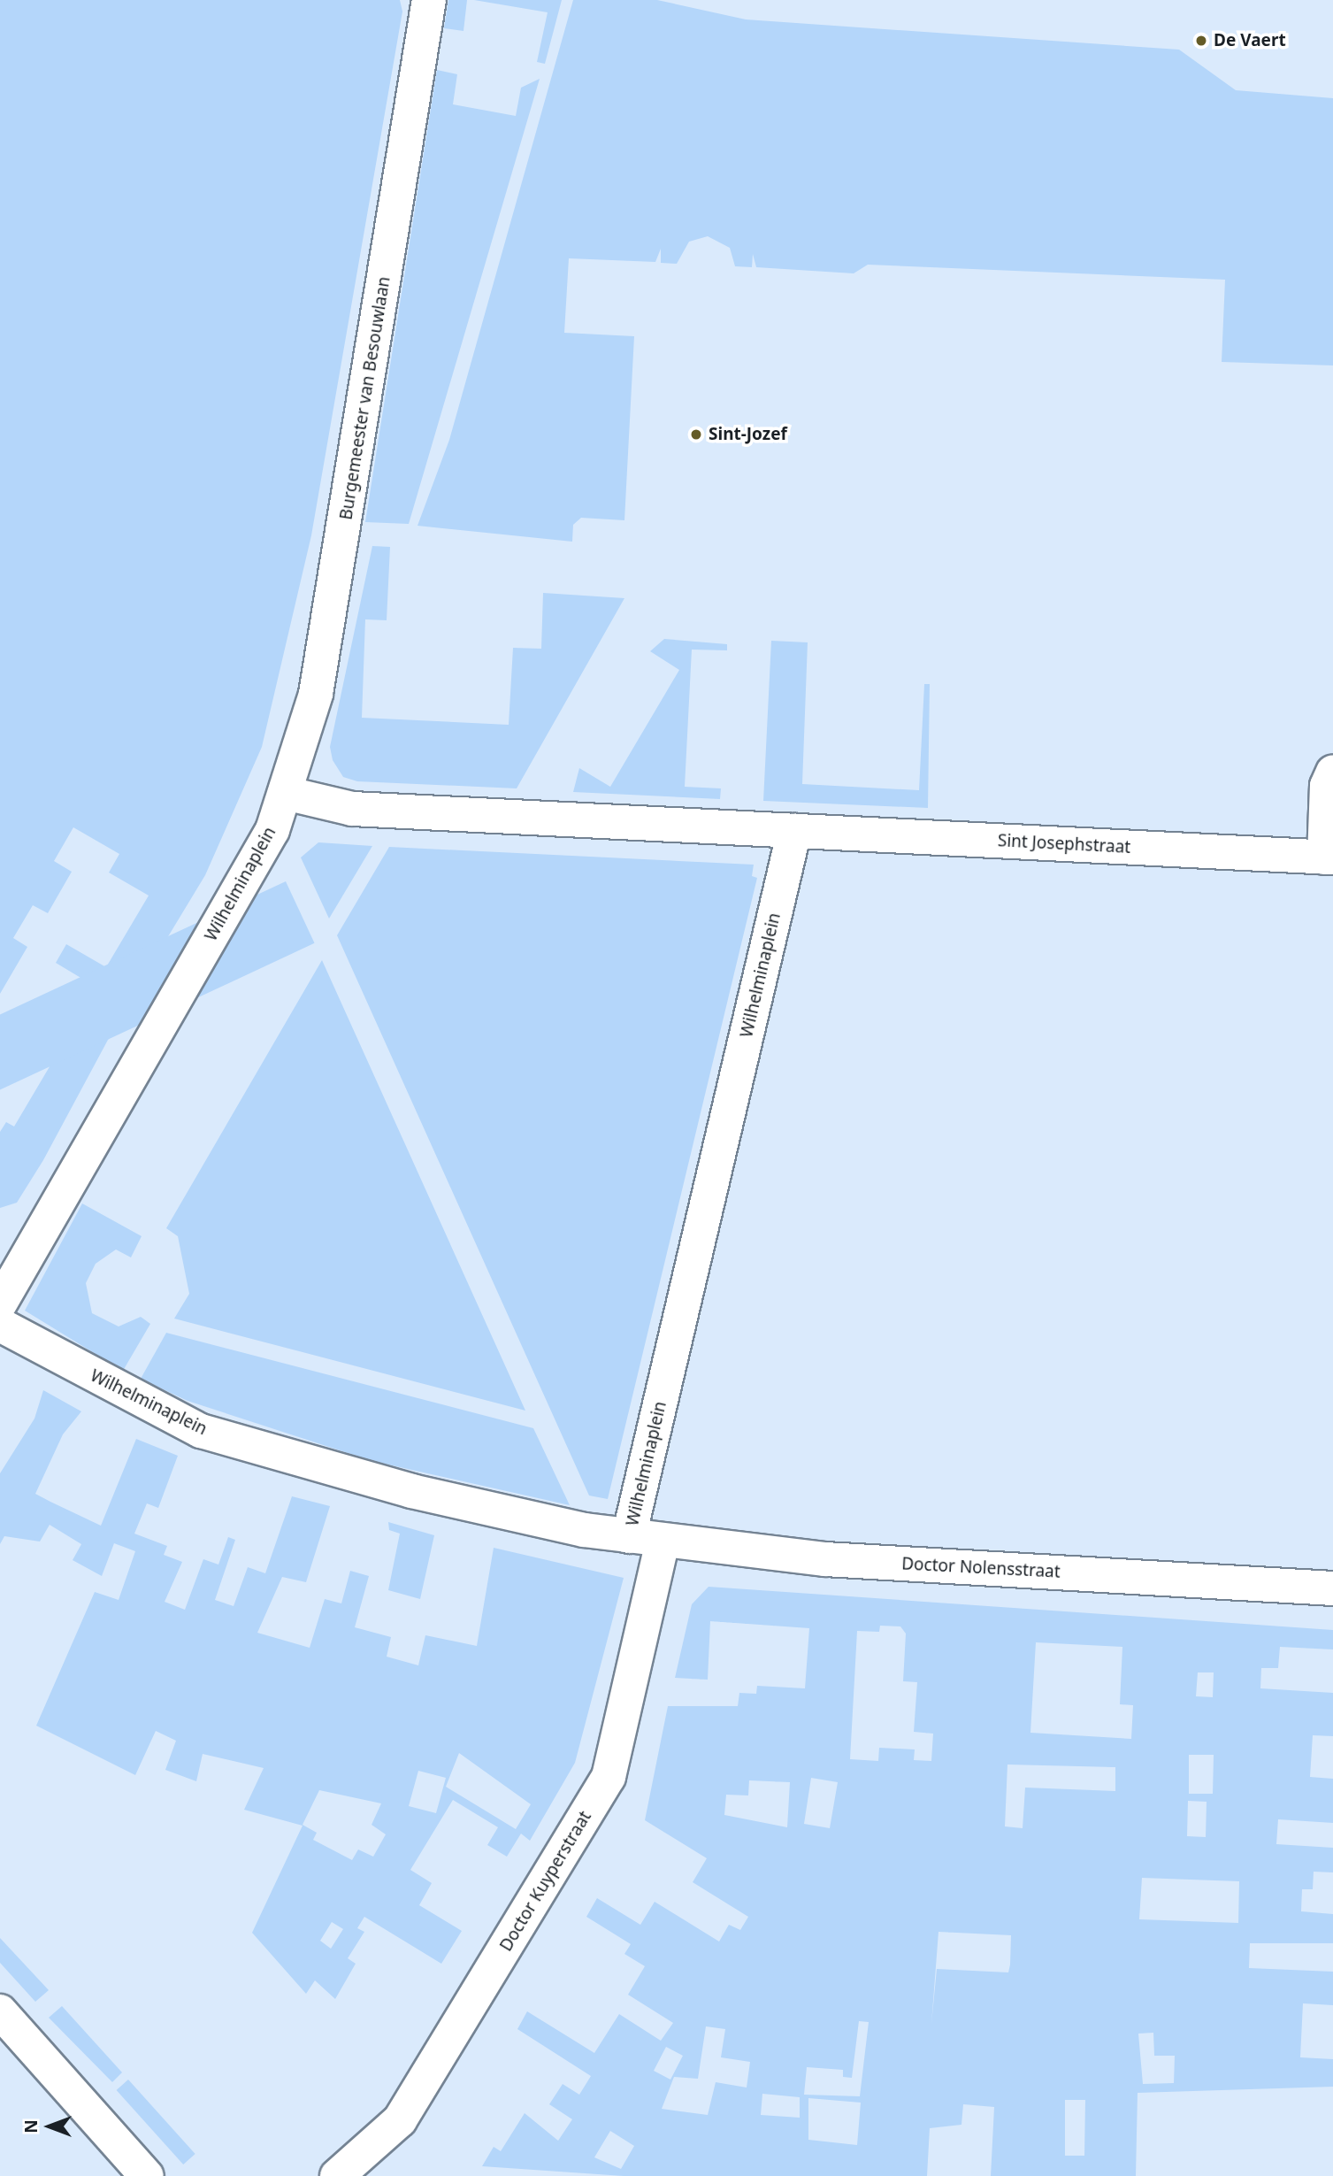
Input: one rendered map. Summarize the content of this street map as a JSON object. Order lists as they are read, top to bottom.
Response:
{
  "streets": {
    "street": [
      "Burgemeester van Besouwlaan",
      "Sint Josephstraat",
      "Wilhelminaplein",
      "Doctor Nolensstraat",
      "Doctor Kuyperstraat"
    ]
  },
  "crossings": [
    ["Burgemeester van Besouwlaan", "Wilhelminaplein"],
    ["Sint Josephstraat", "Wilhelminaplein"],
    ["Wilhelminaplein", "Doctor Nolensstraat"],
    ["Doctor Nolensstraat", "Doctor Kuyperstraat"]
  ],
  "places": ["De Vaert", "Sint-Jozef"],
  "north": "left"
}
